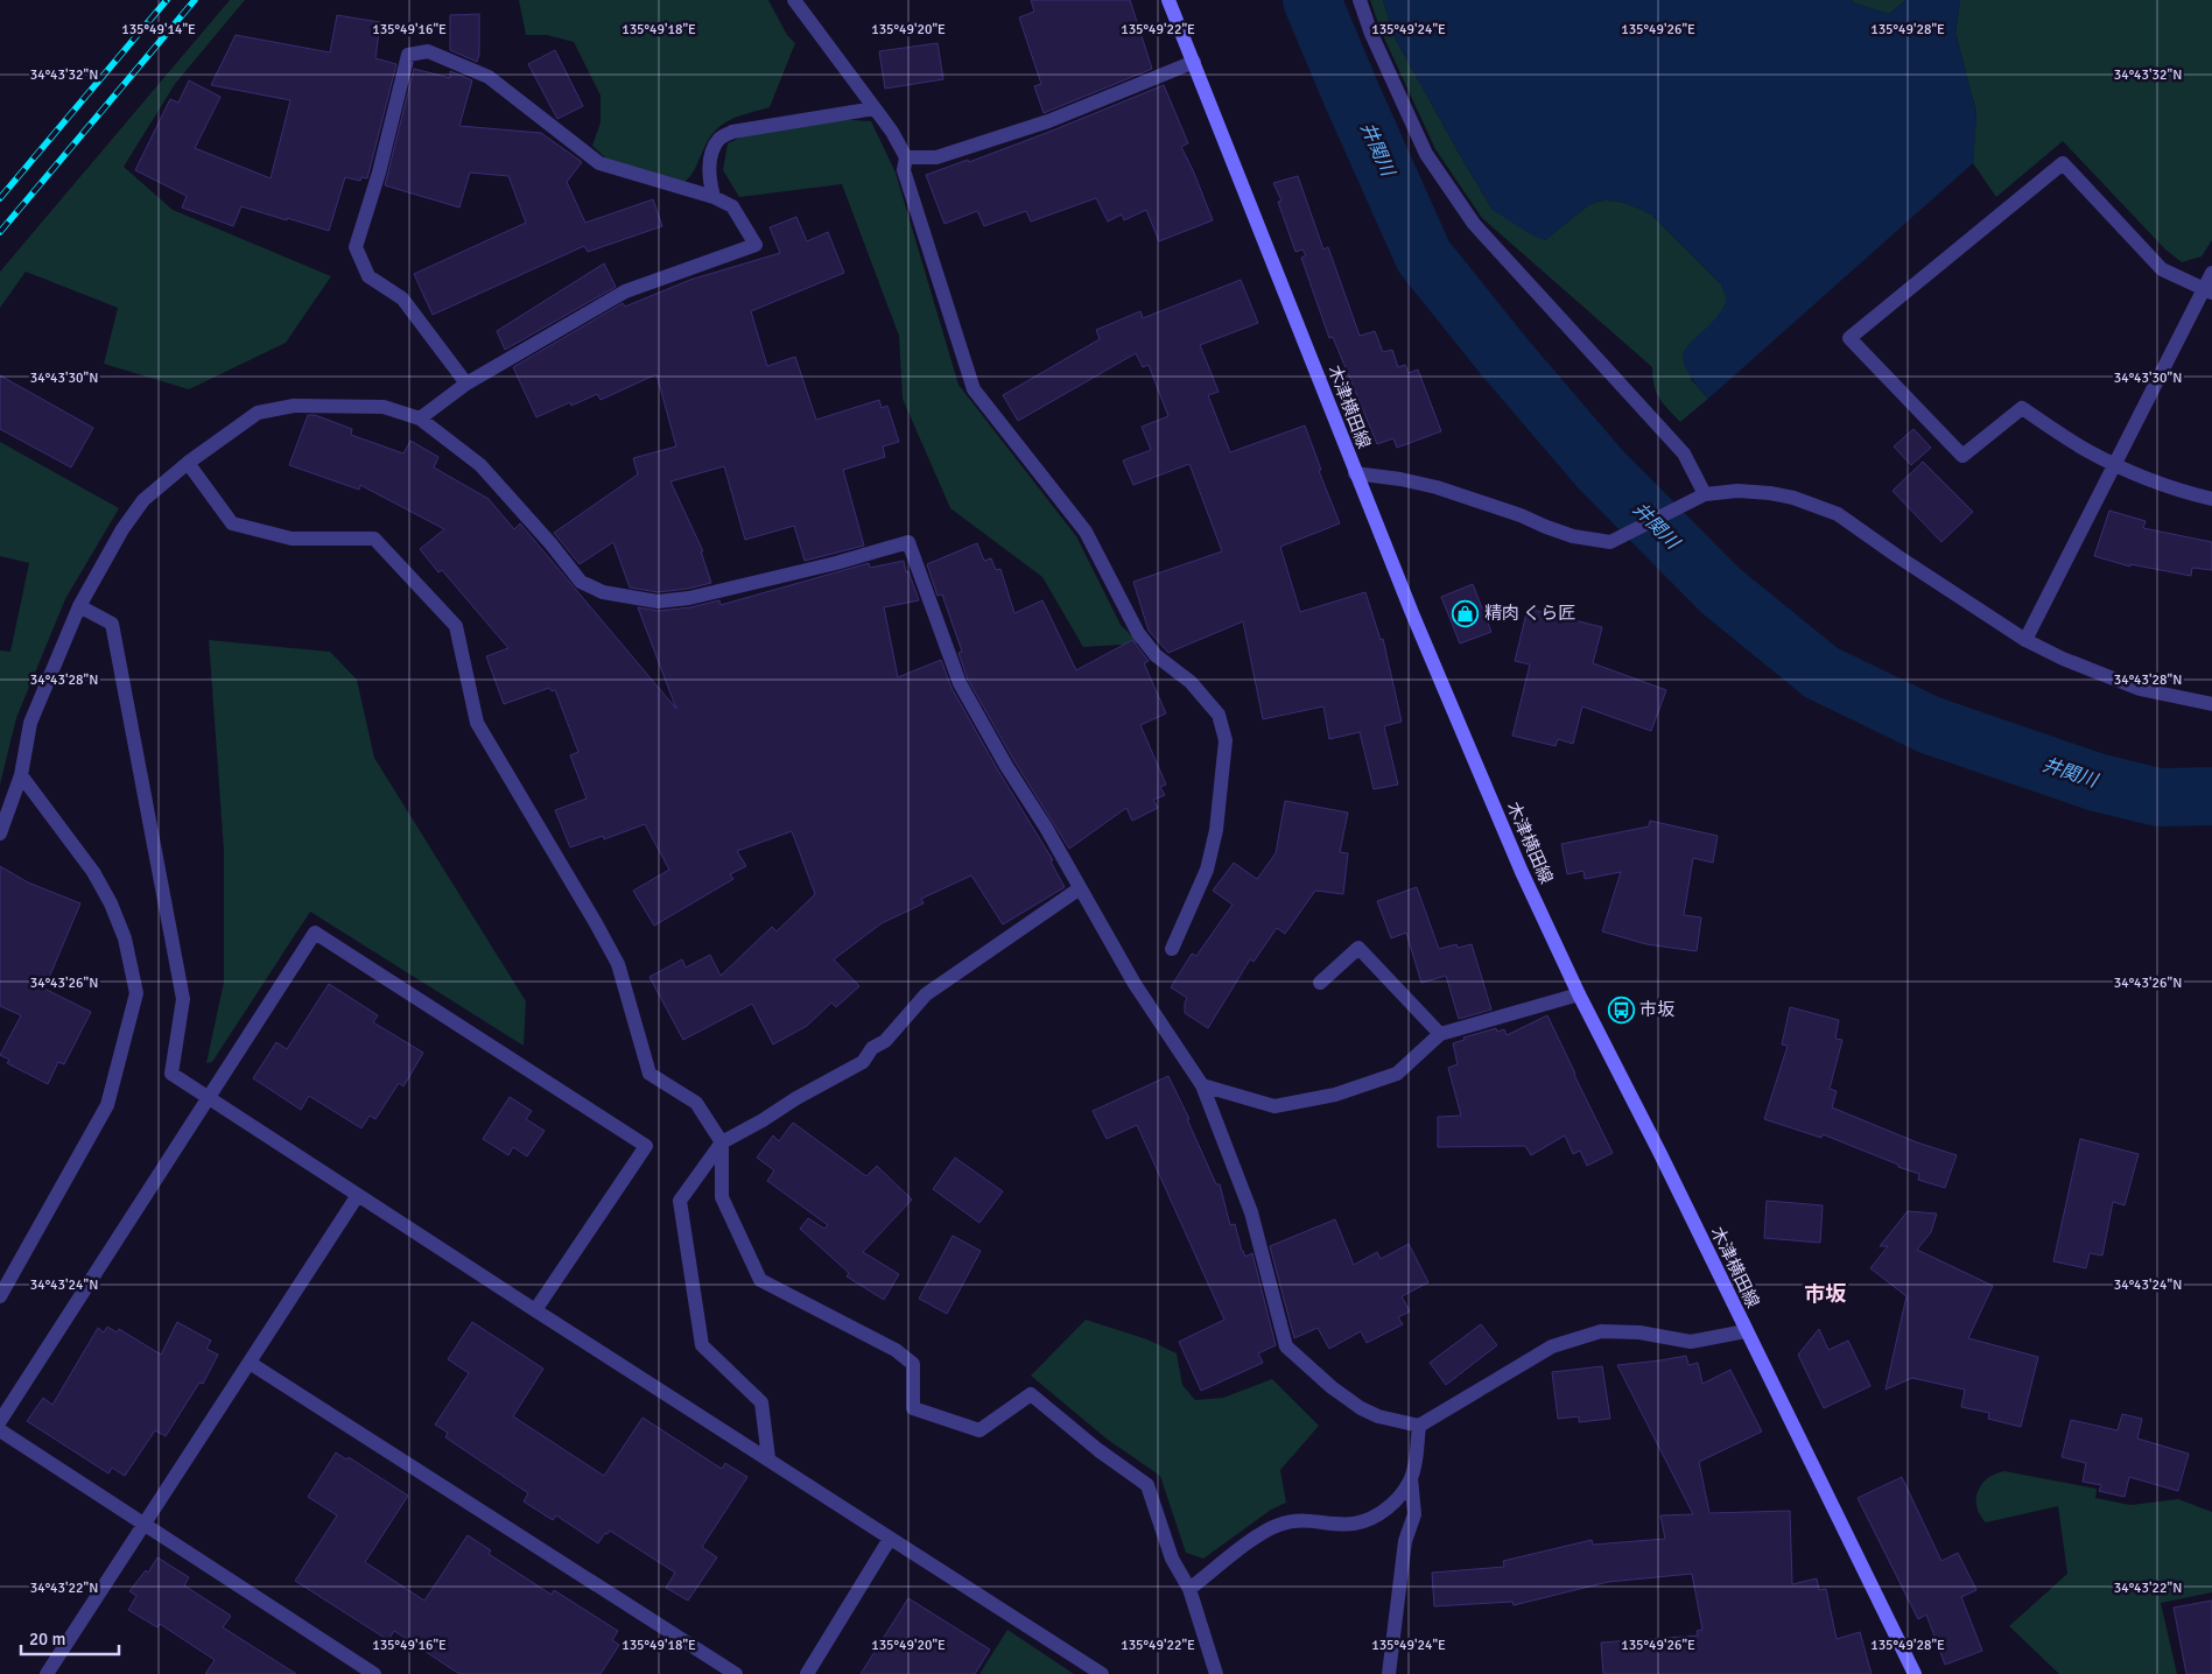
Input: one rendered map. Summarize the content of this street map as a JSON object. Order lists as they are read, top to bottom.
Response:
{
  "streets": {
    "main road": ["木津横田線"]
  },
  "districts": ["市坂"],
  "water": ["井関川"],
  "places": {
    "shop": ["精肉 くら匠"],
    "bus stop": ["市坂"]
  },
  "scale_bar": "20 m",
  "coordinates": [
    "135°49'14\"E",
    "135°49'16\"E",
    "135°49'18\"E",
    "135°49'20\"E",
    "135°49'22\"E",
    "135°49'24\"E",
    "135°49'26\"E",
    "135°49'28\"E",
    "34°43'32\"N",
    "34°43'30\"N",
    "34°43'28\"N",
    "34°43'26\"N",
    "34°43'24\"N",
    "34°43'22\"N"
  ]
}
